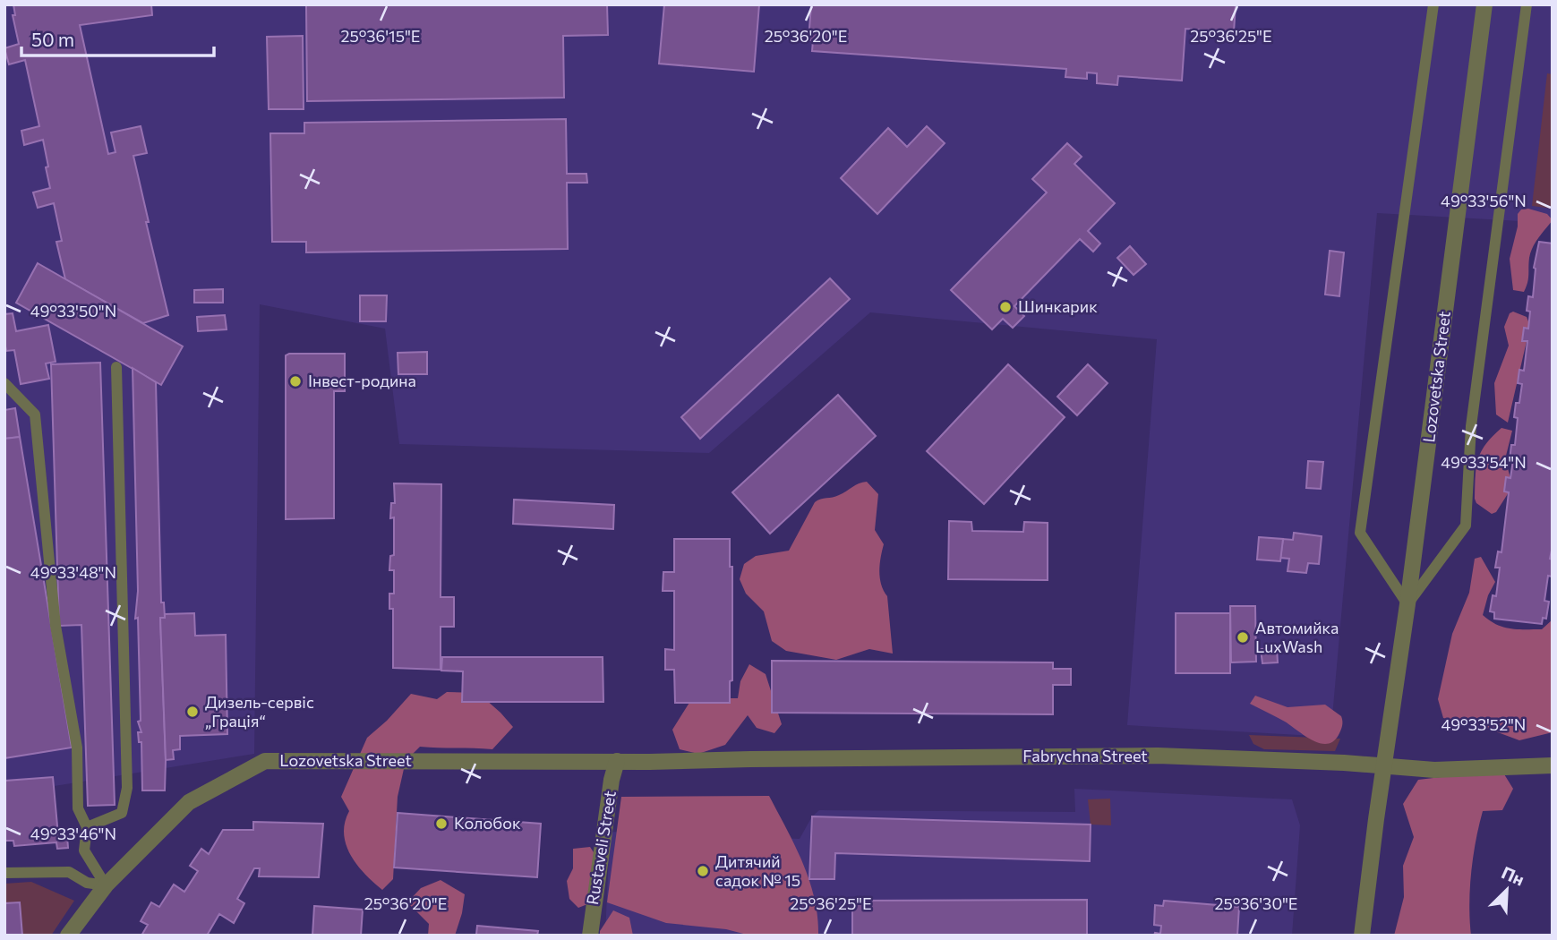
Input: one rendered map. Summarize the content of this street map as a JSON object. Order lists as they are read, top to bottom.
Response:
{
  "streets": {
    "street": ["Lozovetska Street", "Fabrychna Street", "Rustaveli Street"]
  },
  "crossings": [
    ["Lozovetska Street", "Fabrychna Street"],
    ["Lozovetska Street", "Rustaveli Street"],
    ["Fabrychna Street", "Rustaveli Street"]
  ],
  "places": [
    "Шинкарик",
    "Інвест-родина",
    "Автомийка LuxWash",
    "Дизель-сервіс „Грація“",
    "Колобок",
    "Дитячий садок № 15"
  ],
  "scale_bar": "50 m",
  "north": "top right",
  "coordinates": [
    "25°36'15\"E",
    "25°36'20\"E",
    "25°36'25\"E",
    "49°33'56\"N",
    "49°33'50\"N",
    "49°33'54\"N",
    "49°33'48\"N",
    "49°33'52\"N",
    "49°33'46\"N",
    "25°36'30\"E"
  ]
}
